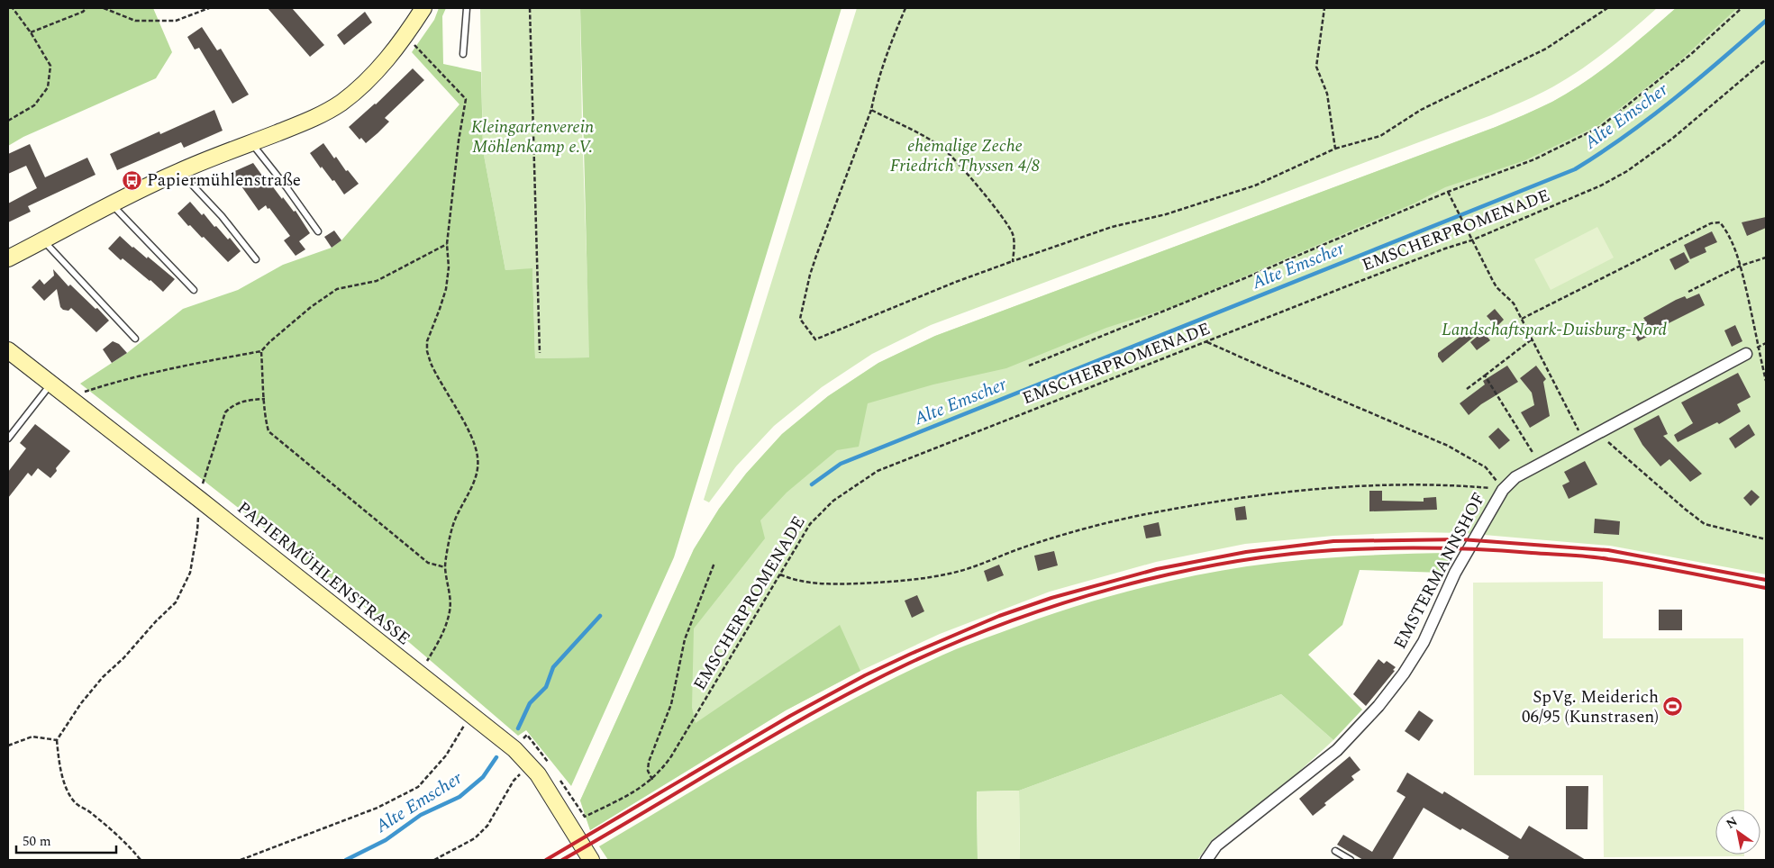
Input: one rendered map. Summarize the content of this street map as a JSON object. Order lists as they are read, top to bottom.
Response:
{
  "streets": {
    "main road": ["PAPIERMÜHLENSTRASSE"],
    "street": ["EMSTERMANNSHOF"],
    "path": ["EMSCHERPROMENADE"]
  },
  "water": ["Alte Emscher"],
  "parks": ["Kleingartenverein Möhlenkamp e.V.", "ehemalige Zeche Friedrich Thyssen 4/8", "Landschaftspark-Duisburg-Nord"],
  "places": {
    "bus stop": ["Papiermühlenstraße"],
    "sports": ["SpVg. Meiderich 06/95 (Kunstrasen)"]
  },
  "scale_bar": "50 m",
  "north": "top left"
}
